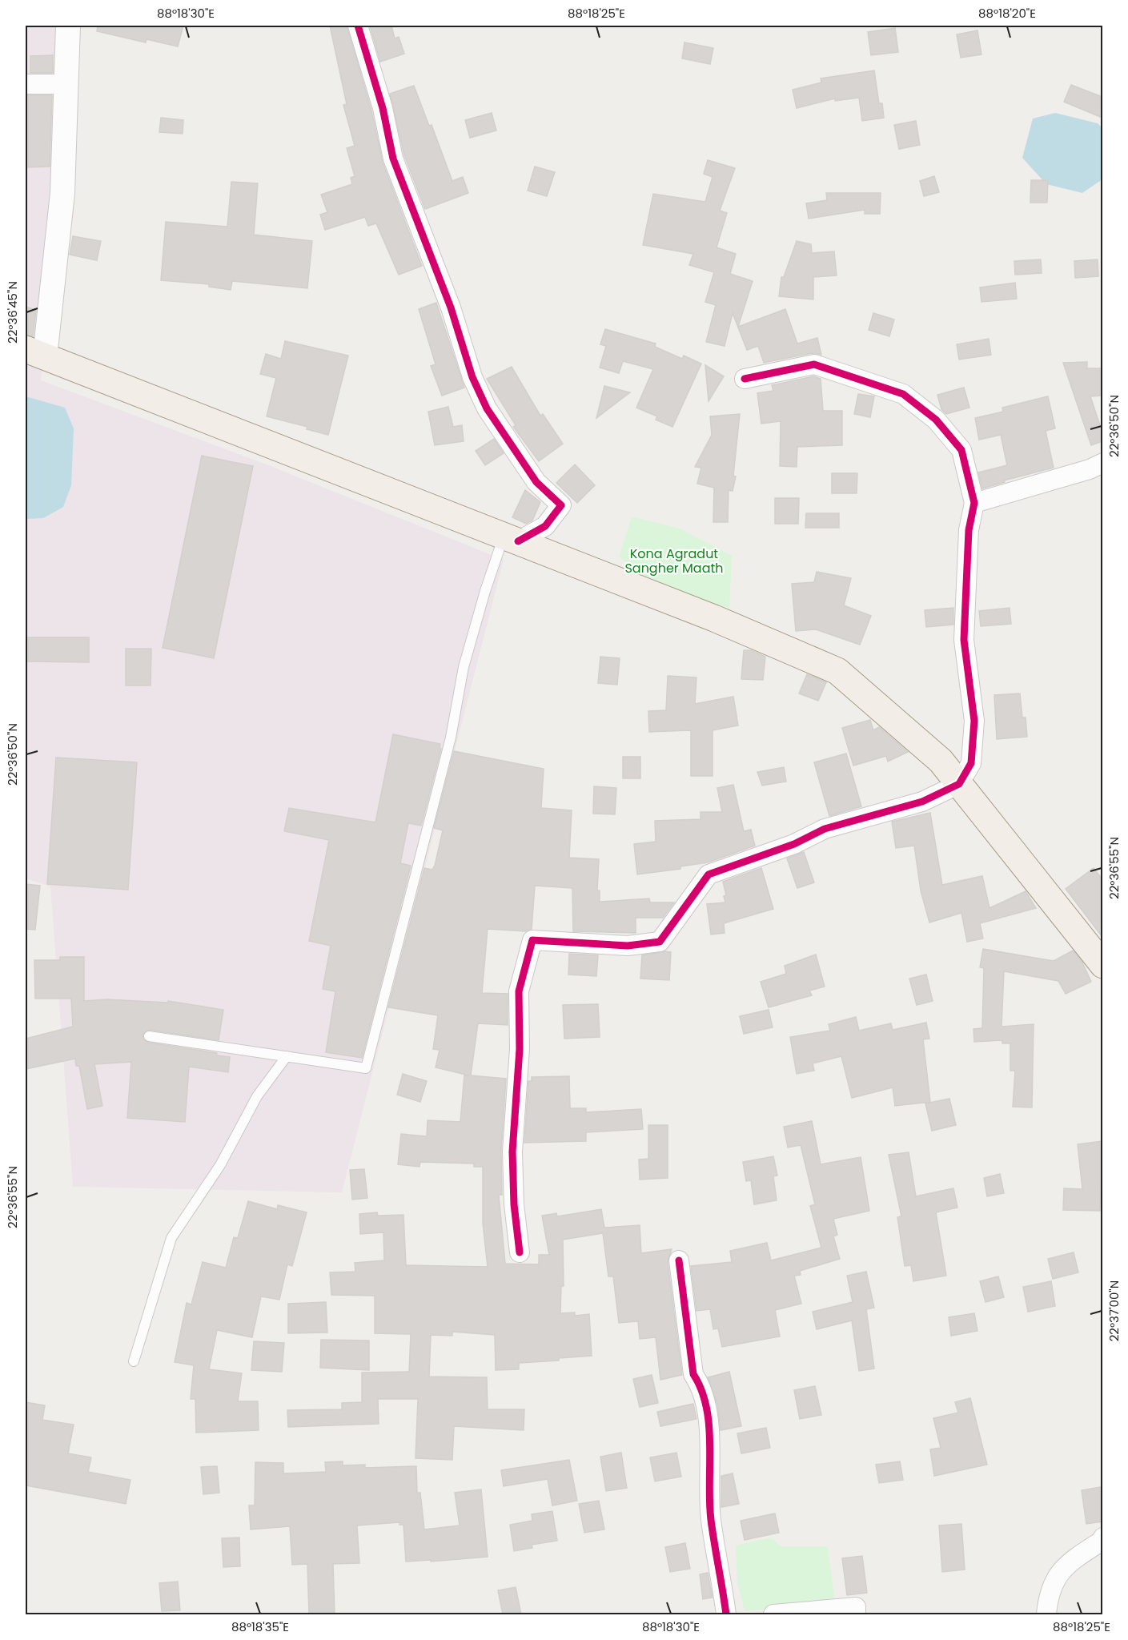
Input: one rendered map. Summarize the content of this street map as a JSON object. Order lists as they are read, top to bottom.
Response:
{
  "parks": ["Kona Agradut Sangher Maath"],
  "coordinates": [
    "88°18'30\"E",
    "88°18'25\"E",
    "88°18'20\"E",
    "22°36'45\"N",
    "22°36'50\"N",
    "22°36'55\"N",
    "22°37'00\"N",
    "88°18'35\"E"
  ]
}
